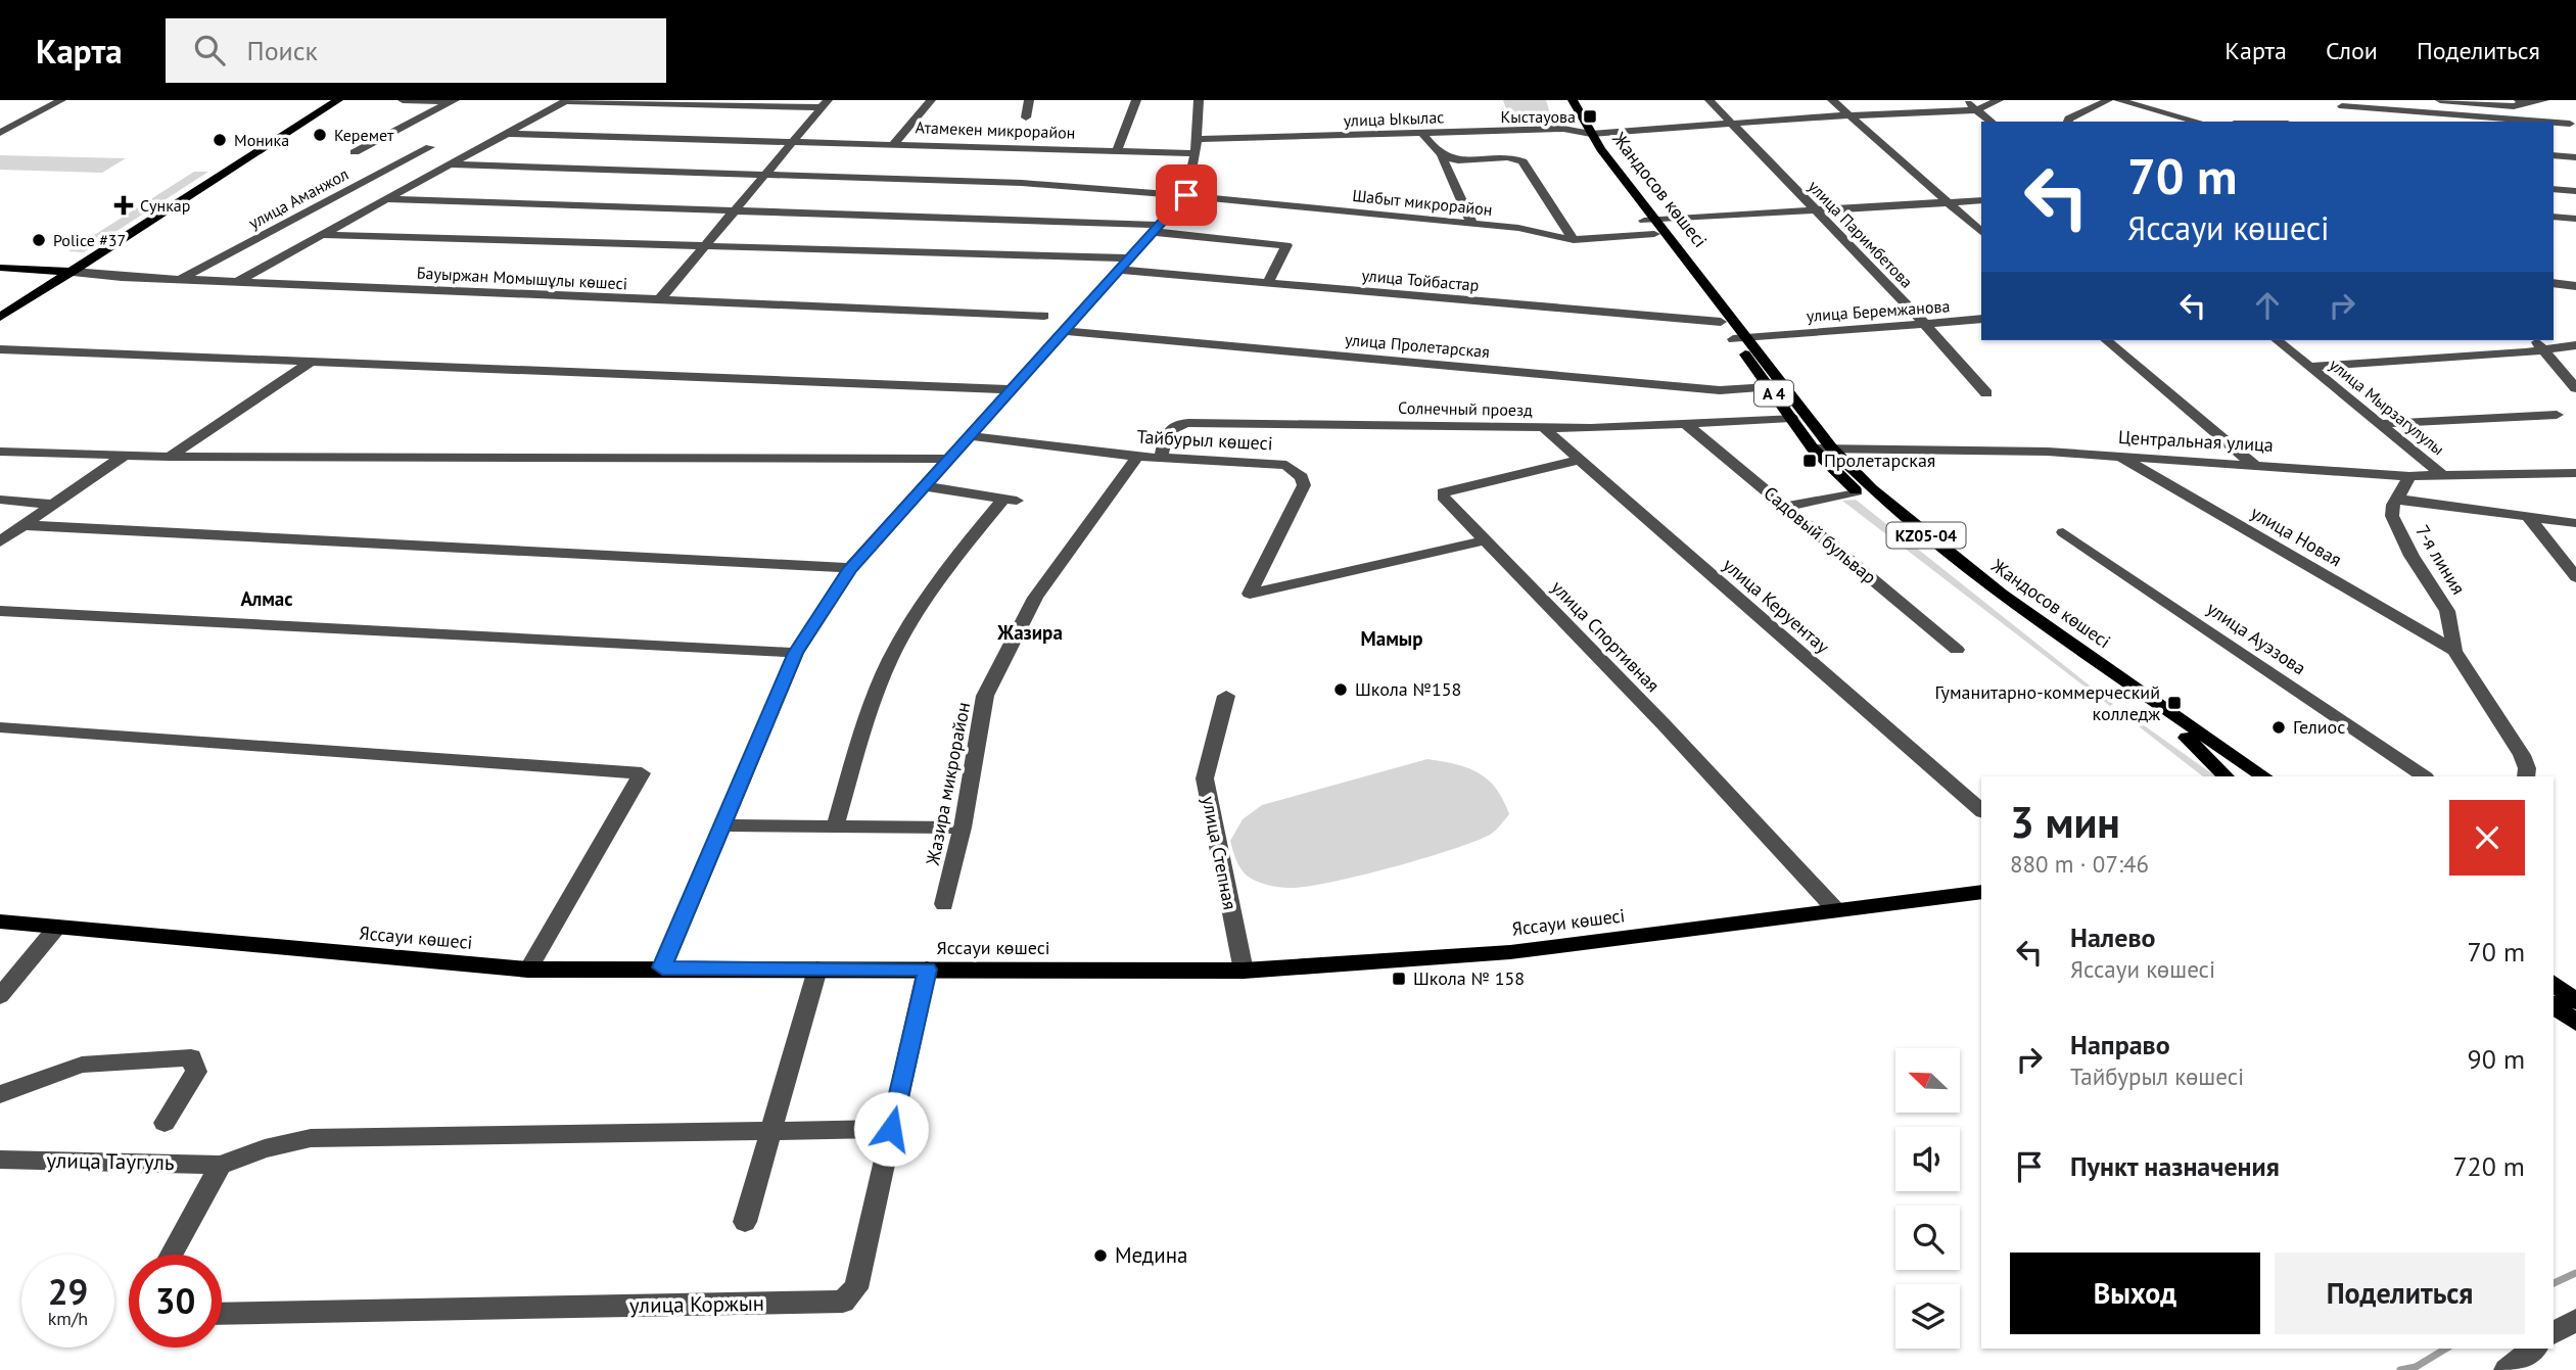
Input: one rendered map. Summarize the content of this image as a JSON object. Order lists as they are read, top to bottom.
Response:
{
  "streets": {
    "main road": [
      "Жандосов көшесі",
      "Бауыржан Момышұлы көшесі",
      "А 4",
      "KZ05-04",
      "Яссауи көшесі"
    ],
    "street": [
      "улица Ыкылас",
      "Атамекен микрорайон",
      "улица Аманжол",
      "Шабыт микрорайон",
      "улица Паримбетова",
      "улица Тойбастар",
      "улица Беремжанова",
      "улица Пролетарская",
      "улица Мырзагулулы",
      "Солнечный проезд",
      "Тайбурыл көшесі",
      "Центральная улица",
      "Садовый бульвар",
      "улица Новая",
      "7-я линия",
      "улица Керуентау",
      "улица Спортивная",
      "улица Ауэзова",
      "Жазира микрорайон",
      "улица Степная",
      "улица Таугуль",
      "улица Коржын"
    ]
  },
  "crossings": [
    ["улица Ыкылас", "Жандосов көшесі"],
    ["улица Ыкылас", "улица Паримбетова"],
    ["Жандосов көшесі", "Шабыт микрорайон"],
    ["Жандосов көшесі", "улица Тойбастар"],
    ["Жандосов көшесі", "улица Беремжанова"],
    ["Жандосов көшесі", "улица Пролетарская"],
    ["Жандосов көшесі", "Солнечный проезд"],
    ["Жандосов көшесі", "Центральная улица"],
    ["Жандосов көшесі", "KZ05-04"],
    ["улица Аманжол", "Бауыржан Момышұлы көшесі"],
    ["Шабыт микрорайон", "улица Паримбетова"],
    ["улица Паримбетова", "улица Беремжанова"],
    ["улица Мырзагулулы", "Центральная улица"],
    ["Солнечный проезд", "Тайбурыл көшесі"],
    ["Солнечный проезд", "Садовый бульвар"],
    ["Солнечный проезд", "улица Керуентау"],
    ["Тайбурыл көшесі", "улица Спортивная"],
    ["Тайбурыл көшесі", "Жазира микрорайон"],
    ["Центральная улица", "улица Новая"],
    ["Центральная улица", "7-я линия"],
    ["улица Новая", "7-я линия"],
    ["улица Керуентау", "улица Спортивная"],
    ["улица Спортивная", "Яссауи көшесі"],
    ["улица Степная", "Яссауи көшесі"],
    ["Яссауи көшесі", "улица Коржын"]
  ],
  "districts": ["Алмас", "Жазира", "Мамыр"],
  "places": {
    "transit": [
      "Кыстауова",
      "Пролетарская",
      "Гуманитарно-коммерческий колледж",
      "Школа № 158"
    ],
    "other": [
      "Керемет",
      "Моника",
      "Police #37",
      "Школа №158",
      "Гелиос",
      "Медина"
    ],
    "health": ["Сункар"]
  },
  "north": "top left",
  "page": {
    "header": "Карта",
    "search": "Поиск",
    "nav": ["Карта", "Слои", "Поделиться"],
    "turn": ["70 m", "Яссауи көшесі"],
    "heading": ["3 мин", "880 m · 07:46"],
    "list": [
      {
        "name": "Налево",
        "note": "Яссауи көшесі",
        "value": "70 m"
      },
      {
        "name": "Направо",
        "note": "Тайбурыл көшесі",
        "value": "90 m"
      },
      {
        "name": "Пункт назначения",
        "value": "720 m"
      }
    ],
    "buttons": ["Выход", "Поделиться"],
    "speed": "29 km/h",
    "limit": "30"
  }
}
